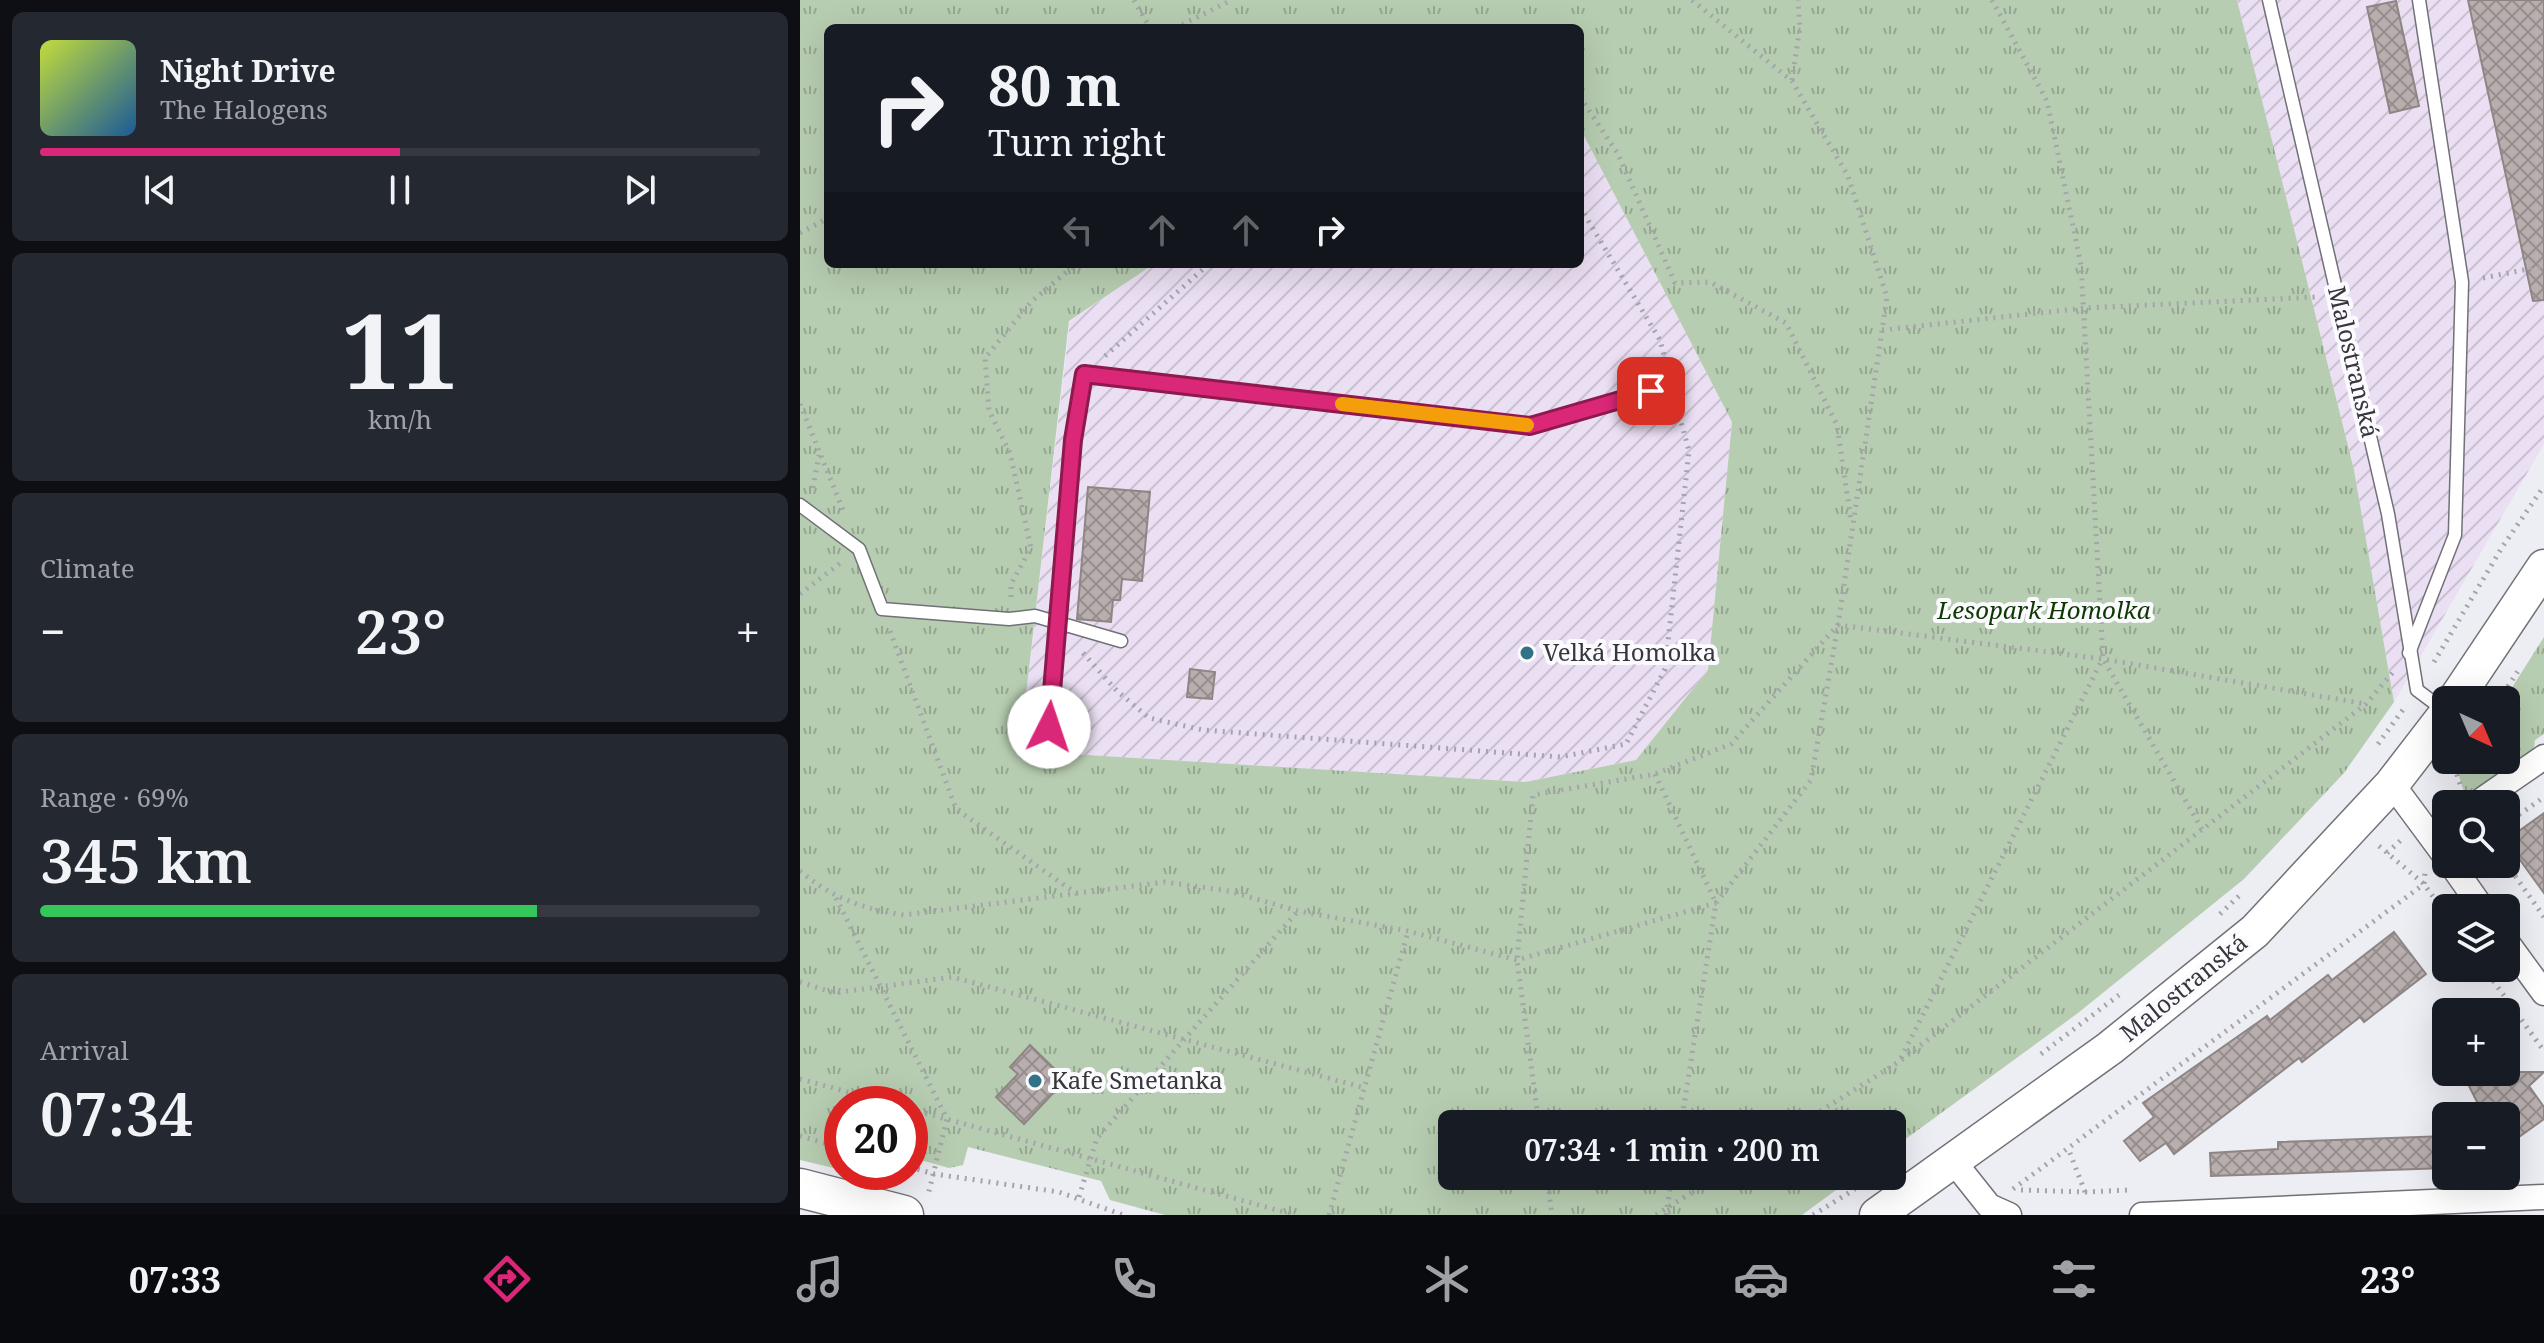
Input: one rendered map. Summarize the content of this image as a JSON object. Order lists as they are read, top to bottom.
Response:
{
  "streets": {
    "main road": ["Malostranská"]
  },
  "parks": ["Lesopark Homolka"],
  "places": ["Velká Homolka", "Kafe Smetanka"],
  "north": "bottom right",
  "page": {
    "turn": ["80 m", "Turn right"],
    "song": ["Night Drive", "The Halogens"],
    "tile": [
      ["11", "km/h"],
      "Climate",
      ["Range · 69%", "345 km"],
      ["Arrival", "07:34"]
    ],
    "heat": ["−", "23°", "+"],
    "map_buttons": ["+", "−"],
    "limit": "20",
    "trip": "07:34 · 1 min · 200 m",
    "tabs": ["07:33", "23°"]
  }
}
